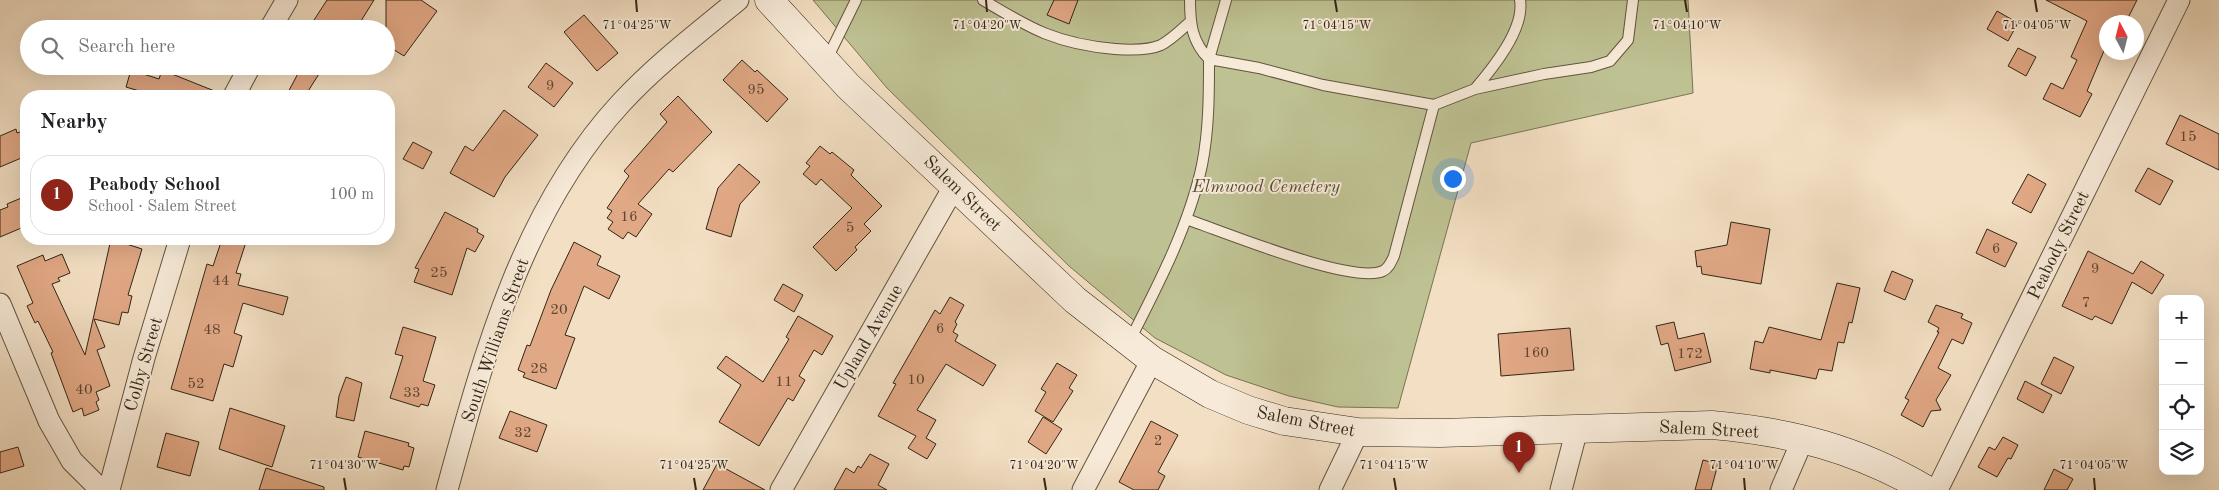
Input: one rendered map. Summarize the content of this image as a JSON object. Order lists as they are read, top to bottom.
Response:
{
  "streets": {
    "main road": ["Salem Street"],
    "street": [
      "Peabody Street",
      "Upland Avenue",
      "South Williams Street",
      "Colby Street"
    ]
  },
  "crossings": [
    ["Salem Street", "Upland Avenue"]
  ],
  "parks": ["Elmwood Cemetery"],
  "house_numbers": [
    "9",
    "95",
    "15",
    "16",
    "5",
    "6",
    "9",
    "25",
    "44",
    "7",
    "20",
    "6",
    "48",
    "160",
    "172",
    "28",
    "10",
    "11",
    "52",
    "40",
    "33",
    "32",
    "2"
  ],
  "north": "top",
  "page": {
    "search": "Search here",
    "heading": "Nearby",
    "list": [
      {
        "mark": "1",
        "name": "Peabody School",
        "note": "School · Salem Street",
        "value": "100 m"
      }
    ],
    "map_buttons": ["+", "−"],
    "pins": "1"
  },
  "coordinates": [
    "71°04'25\"W",
    "71°04'20\"W",
    "71°04'15\"W",
    "71°04'10\"W",
    "71°04'05\"W",
    "71°04'30\"W"
  ]
}
